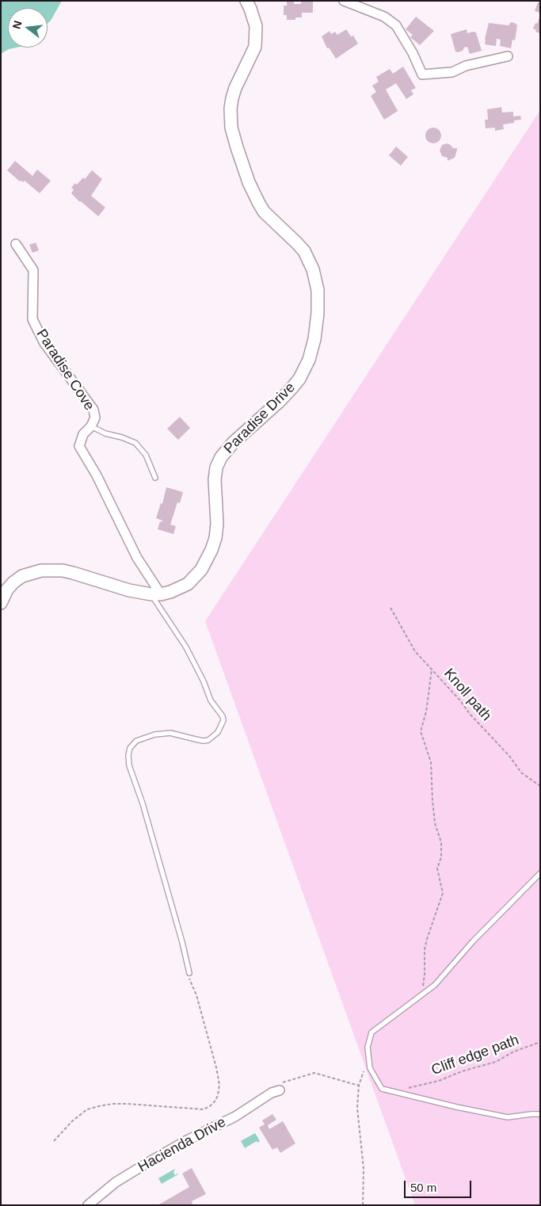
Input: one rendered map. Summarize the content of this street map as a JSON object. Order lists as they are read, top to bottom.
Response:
{
  "streets": {
    "street": ["Paradise Cove", "Paradise Drive", "Hacienda Drive"],
    "path": ["Knoll path", "Cliff edge path"]
  },
  "crossings": [
    ["Paradise Cove", "Paradise Drive"]
  ],
  "scale_bar": "50 m",
  "north": "left"
}
